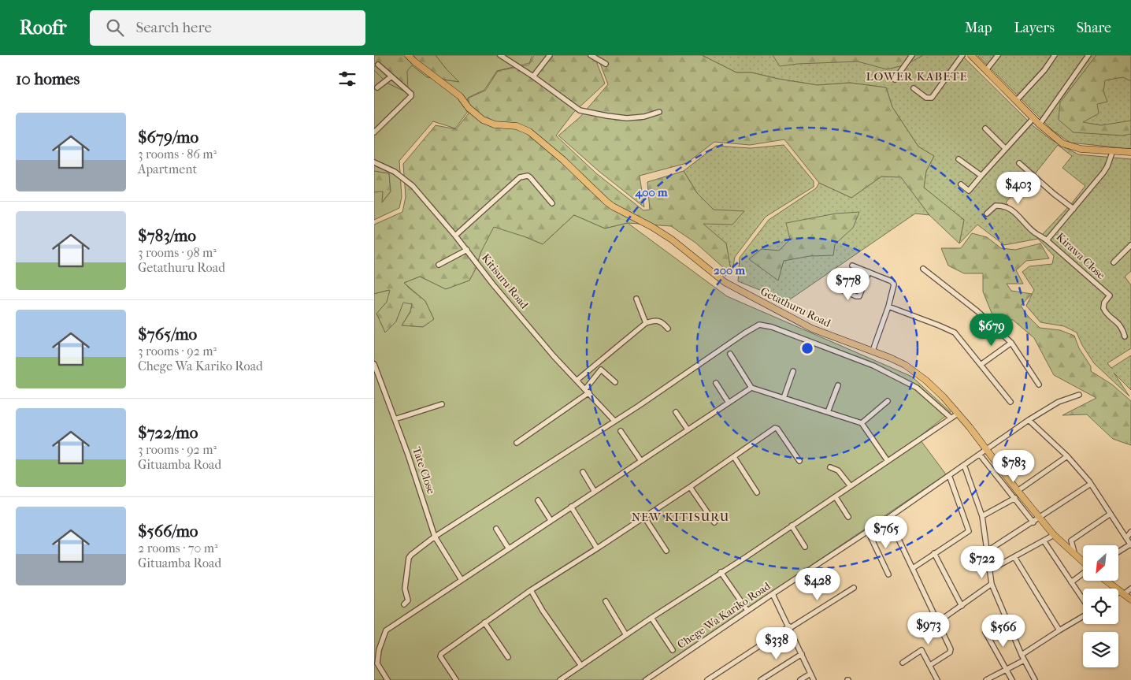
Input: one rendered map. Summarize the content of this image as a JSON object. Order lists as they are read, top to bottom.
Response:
{
  "streets": {
    "main road": ["Getathuru Road"],
    "street": [
      "Kirawa Close",
      "Kitisuru Road",
      "Tate Close",
      "Chege Wa Kariko Road"
    ]
  },
  "crossings": [
    ["Getathuru Road", "Chege Wa Kariko Road"]
  ],
  "districts": ["LOWER KABETE", "NEW KITISURU"],
  "north": "bottom left",
  "page": {
    "header": "Roofr",
    "search": "Search here",
    "nav": ["Map", "Layers", "Share"],
    "heading": "10 homes",
    "list": [
      {
        "name": "$679/mo",
        "note": "3 rooms · 86 m² · Apartment"
      },
      {
        "name": "$783/mo",
        "note": "3 rooms · 98 m² · Getathuru Road"
      },
      {
        "name": "$765/mo",
        "note": "3 rooms · 92 m² · Chege Wa Kariko Road"
      },
      {
        "name": "$722/mo",
        "note": "3 rooms · 92 m² · Gituamba Road"
      },
      {
        "name": "$566/mo",
        "note": "2 rooms · 70 m² · Gituamba Road"
      }
    ],
    "price": [
      "$403",
      "$778",
      "$679",
      "$783",
      "$765",
      "$722",
      "$428",
      "$973",
      "$566",
      "$338"
    ]
  },
  "rings": ["400 m", "200 m"]
}
